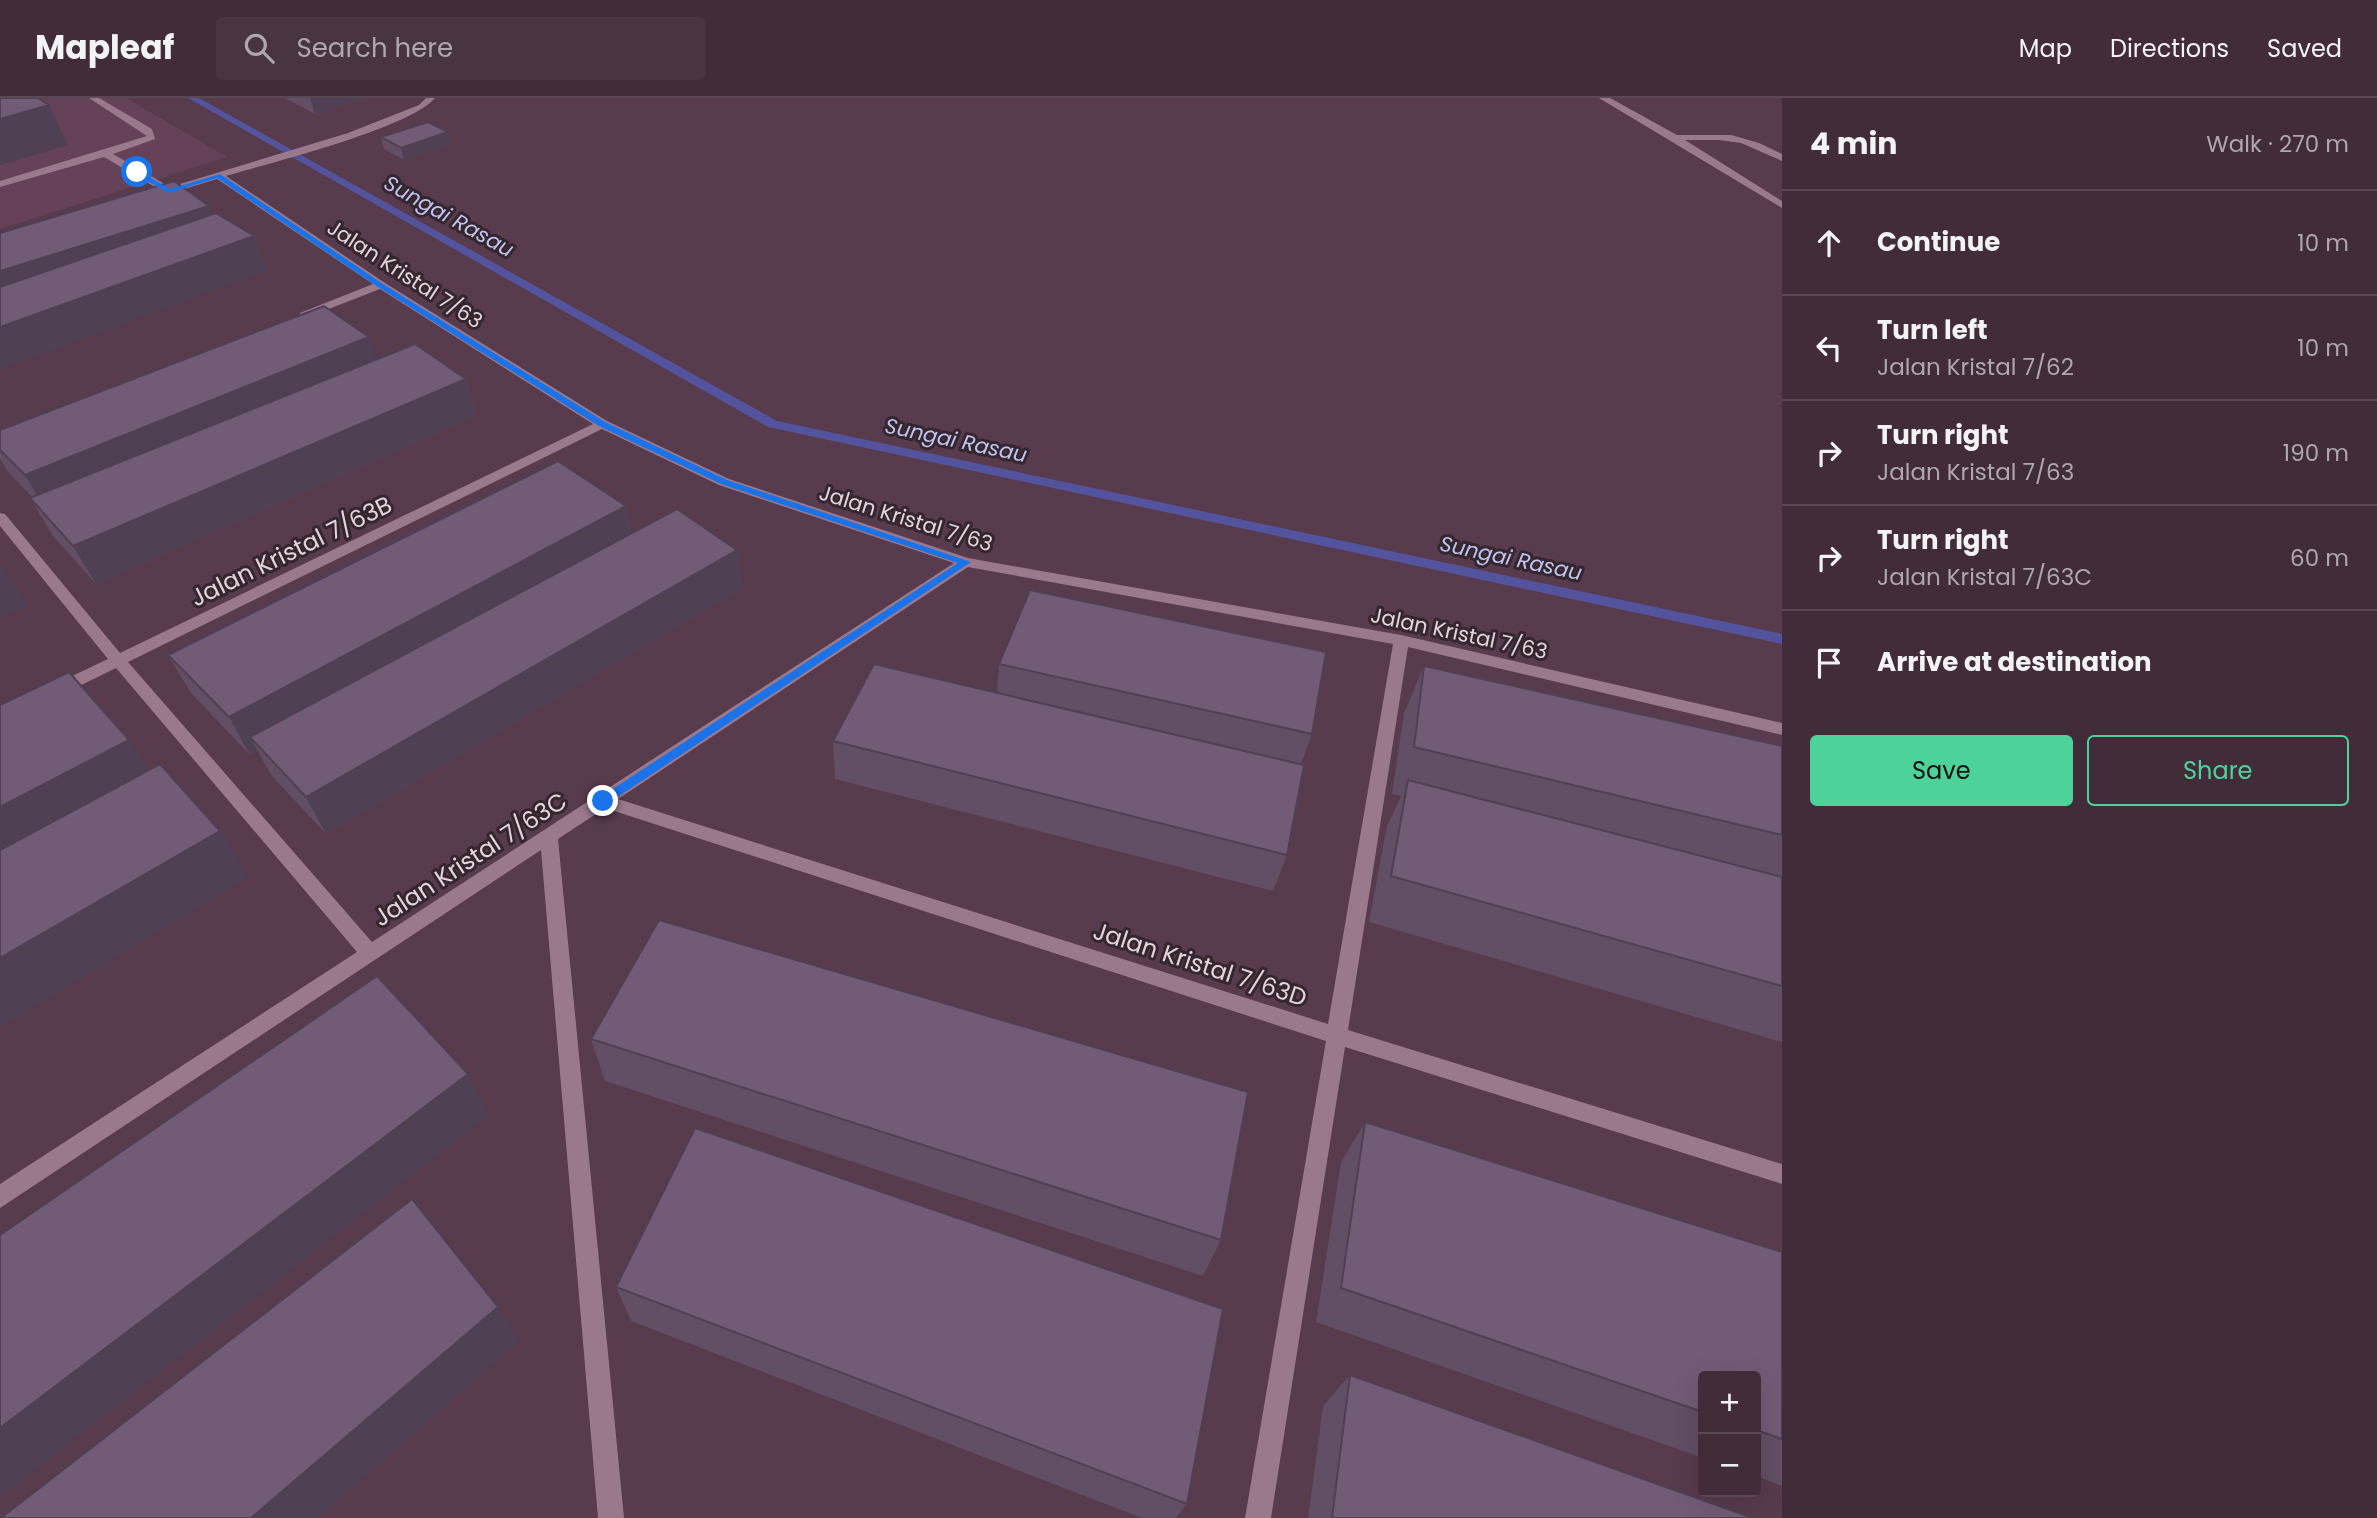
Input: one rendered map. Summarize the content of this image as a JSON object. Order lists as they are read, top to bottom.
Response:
{
  "streets": {
    "street": [
      "Jalan Kristal 7/63",
      "Jalan Kristal 7/63B",
      "Jalan Kristal 7/63C",
      "Jalan Kristal 7/63D"
    ]
  },
  "crossings": [
    ["Jalan Kristal 7/63", "Jalan Kristal 7/63B"],
    ["Jalan Kristal 7/63", "Jalan Kristal 7/63C"],
    ["Jalan Kristal 7/63C", "Jalan Kristal 7/63D"]
  ],
  "water": ["Sungai Rasau"],
  "page": {
    "header": "Mapleaf",
    "search": "Search here",
    "nav": ["Map", "Directions", "Saved"],
    "heading": ["4 min", "Walk · 270 m"],
    "list": [
      ["Continue", "10 m"],
      ["Turn left", "Jalan Kristal 7/62", "10 m"],
      ["Turn right", "Jalan Kristal 7/63", "190 m"],
      ["Turn right", "Jalan Kristal 7/63C", "60 m"],
      "Arrive at destination"
    ],
    "buttons": ["Save", "Share"],
    "map_buttons": ["+", "−"]
  }
}
